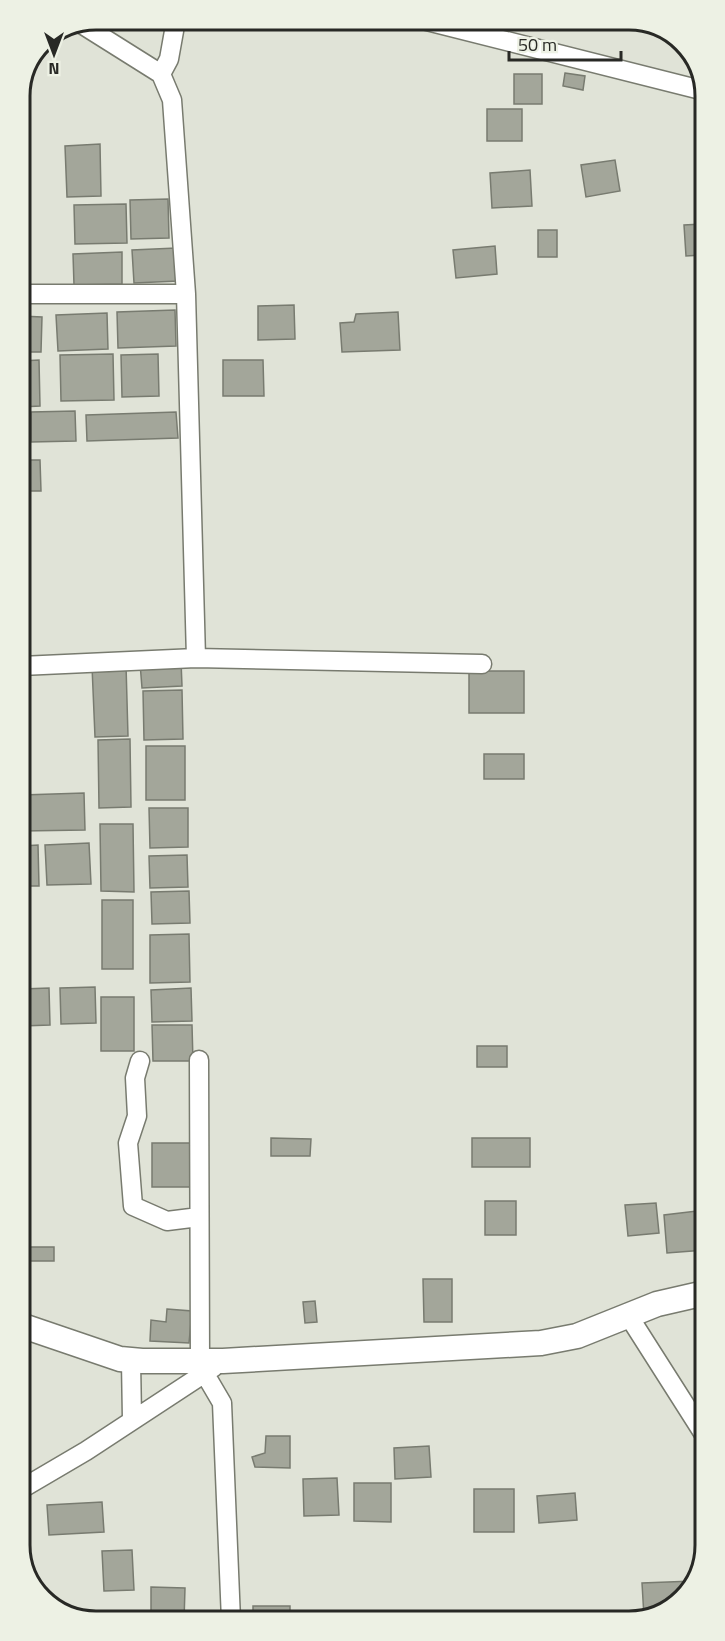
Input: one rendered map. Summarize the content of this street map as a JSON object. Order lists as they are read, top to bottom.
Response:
{
  "scale_bar": "50 m",
  "north": "bottom"
}
